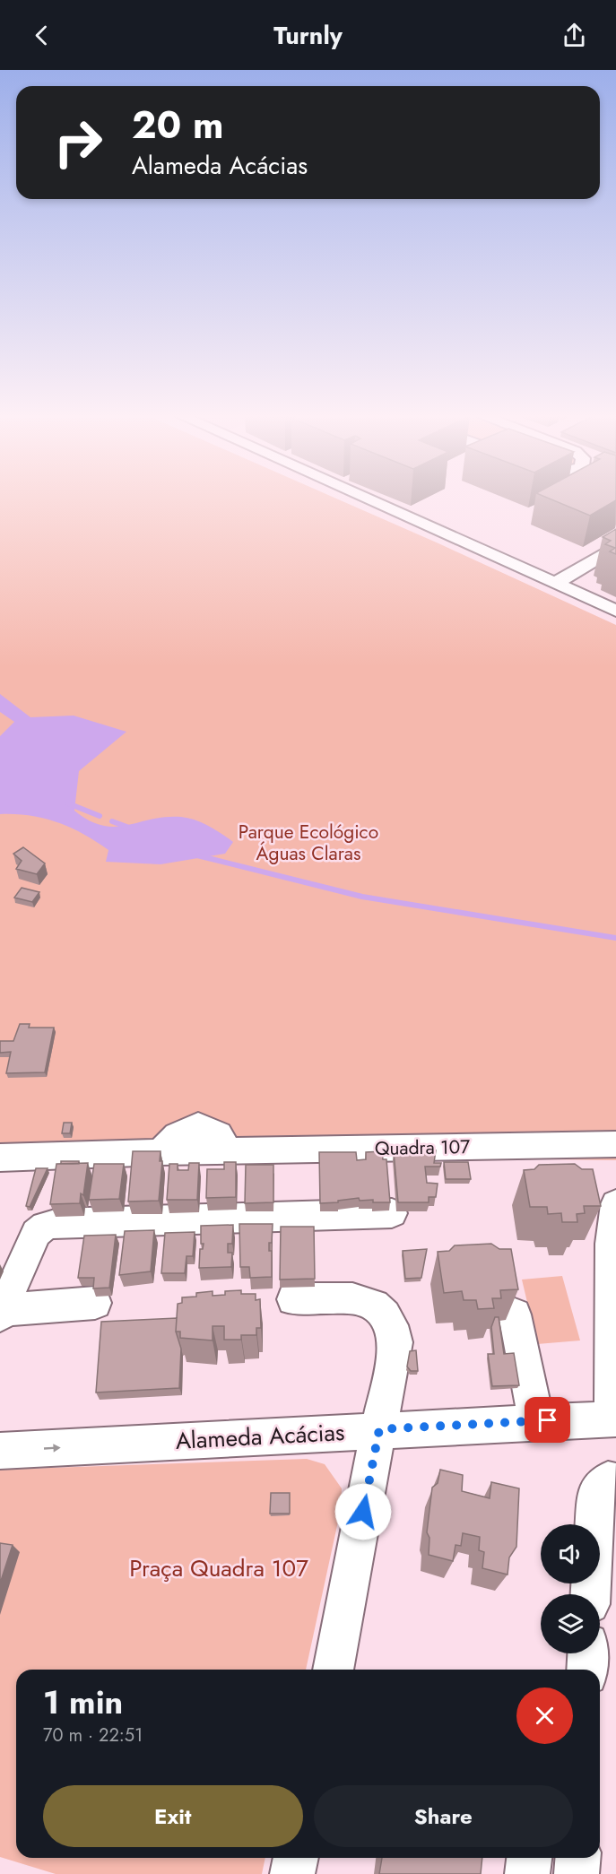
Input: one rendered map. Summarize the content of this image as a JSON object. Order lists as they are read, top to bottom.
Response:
{
  "streets": {
    "street": ["Quadra 107", "Alameda Acácias"]
  },
  "one_way": ["Alameda Acácias"],
  "parks": ["Parque Ecológico Águas Claras", "Praça Quadra 107"],
  "page": {
    "header": "Turnly",
    "turn": ["20 m", "Alameda Acácias"],
    "heading": ["1 min", "70 m · 22:51"],
    "buttons": ["Exit", "Share"]
  }
}
